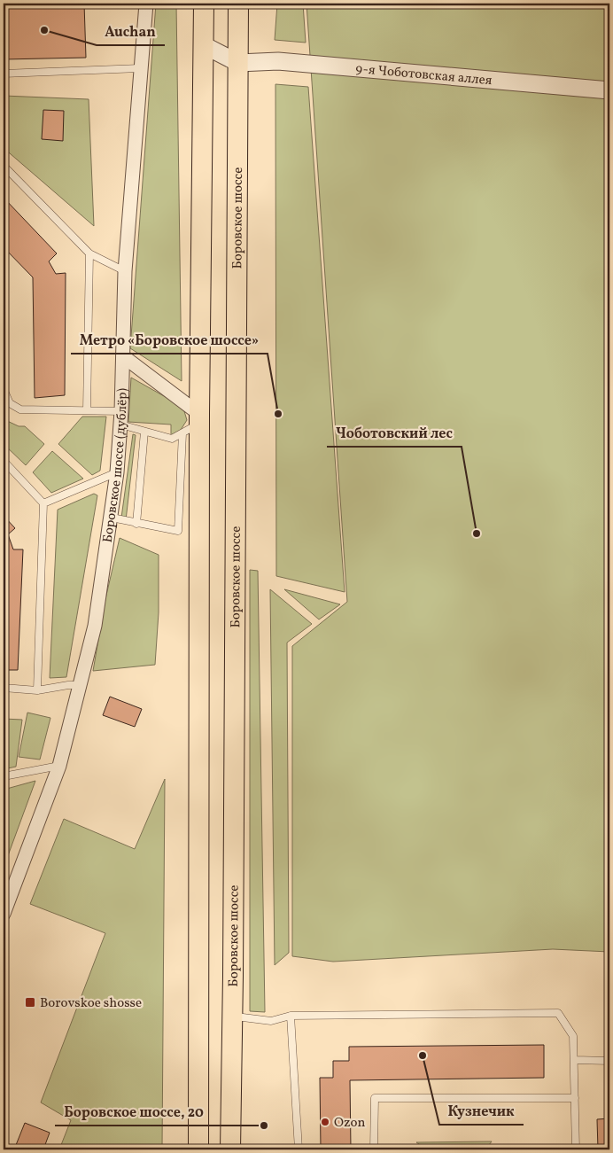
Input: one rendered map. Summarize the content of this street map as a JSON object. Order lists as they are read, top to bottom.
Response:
{
  "streets": {
    "main road": ["Боровское шоссе"],
    "street": ["9-я Чоботовская аллея", "Боровское шоссе (дублёр)"]
  },
  "crossings": [
    ["9-я Чоботовская аллея", "Боровское шоссе"]
  ],
  "places": {
    "other": [
      "Auchan",
      "Метро «Боровское шоссе»",
      "Чоботовский лес",
      "Кузнечик",
      "Ozon",
      "Боровское шоссе, 20"
    ],
    "transit": ["Borovskoe shosse"]
  }
}
